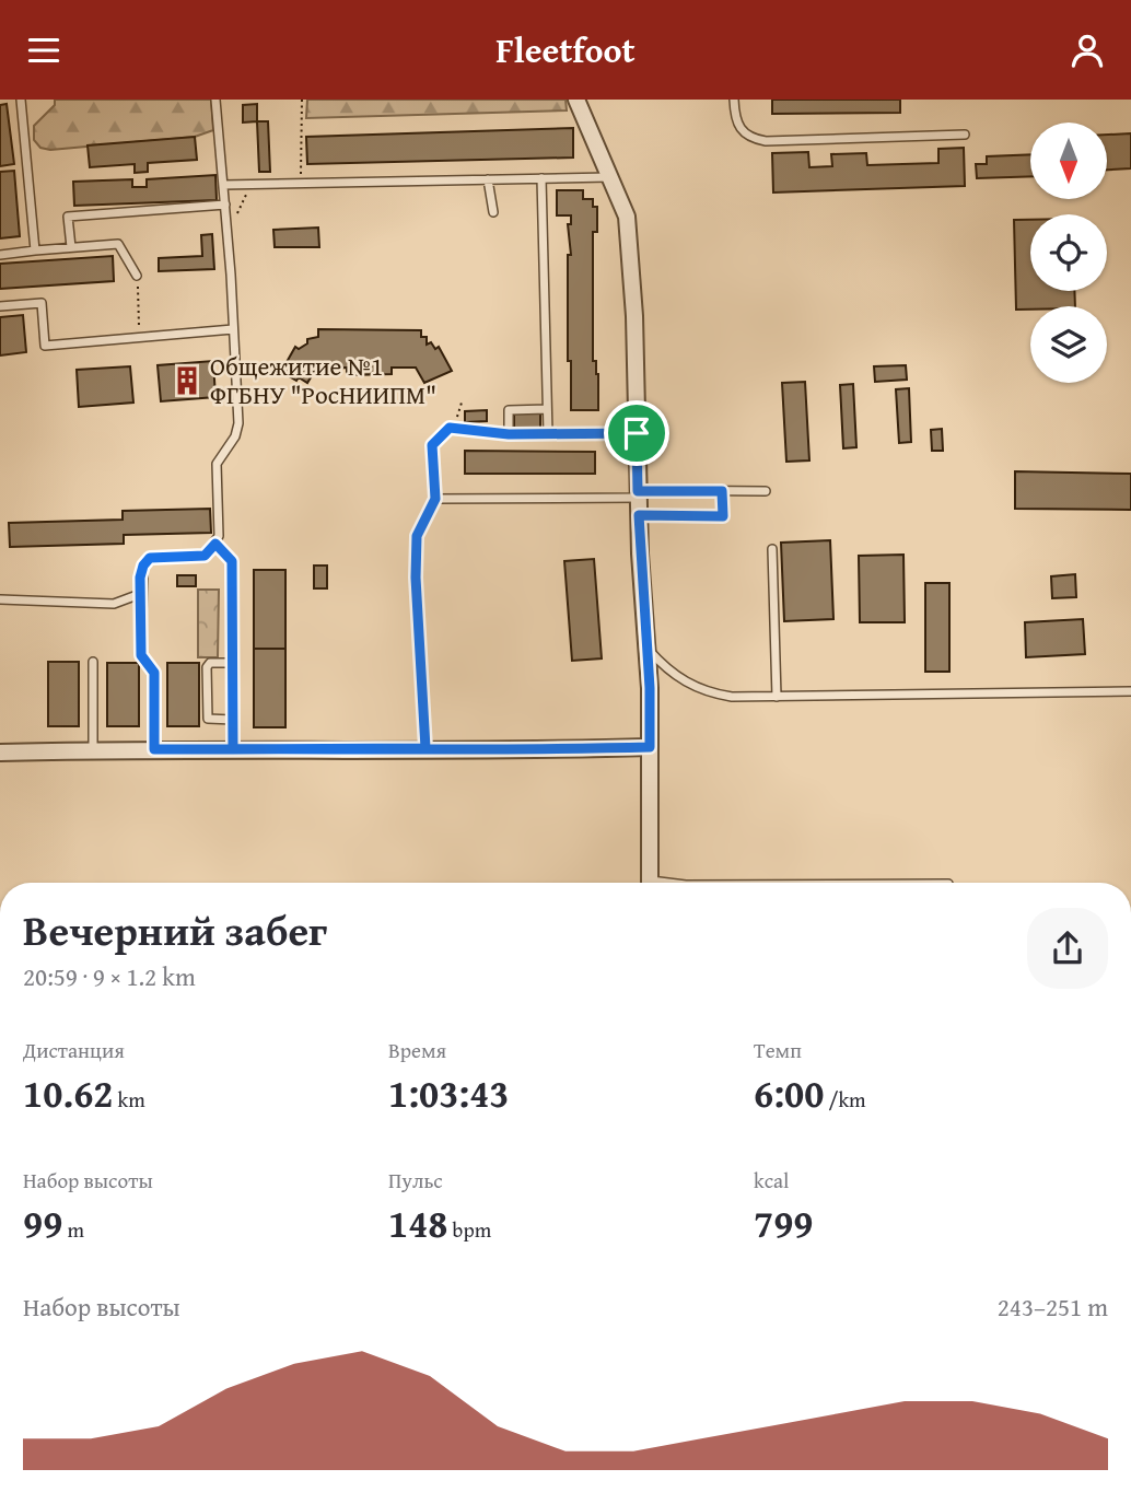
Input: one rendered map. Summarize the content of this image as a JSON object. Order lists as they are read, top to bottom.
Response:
{
  "places": {
    "building": ["Общежитие №1 ФГБНУ \"РосНИИПМ\""]
  },
  "north": "bottom",
  "page": {
    "header": "Fleetfoot",
    "heading": ["Вечерний забег", "20:59 · 9 × 1.2 km"],
    "stats": [
      ["Дистанция", "10.62 km"],
      ["Время", "1:03:43"],
      ["Темп", "6:00 /km"],
      ["Набор высоты", "99 m"],
      ["Пульс", "148 bpm"],
      ["kcal", "799"]
    ],
    "chart": ["Набор высоты", "243–251 m"]
  }
}
